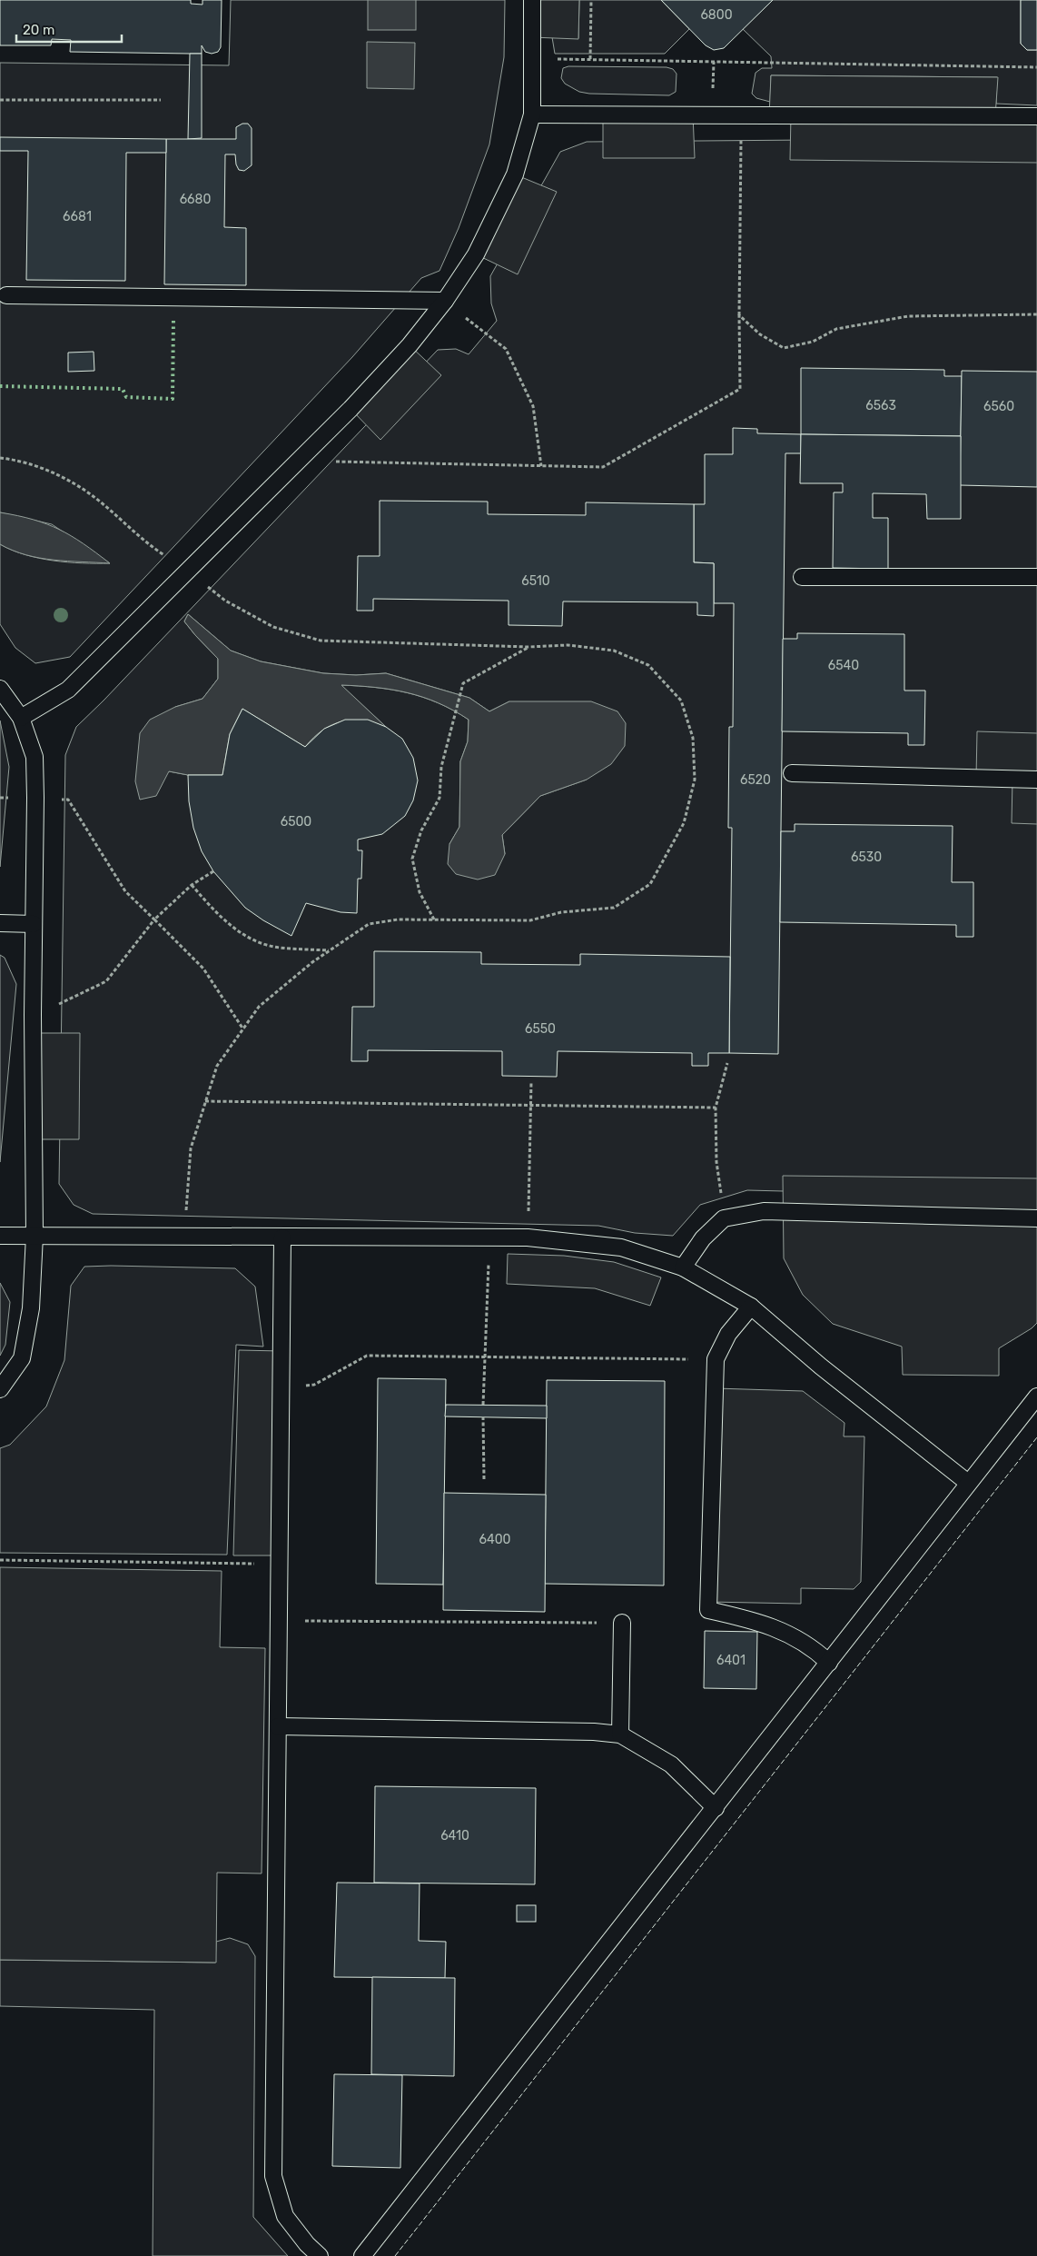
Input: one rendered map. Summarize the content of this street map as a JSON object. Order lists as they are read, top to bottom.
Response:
{
  "house_numbers": [
    "6800",
    "6680",
    "6681",
    "6563",
    "6560",
    "6510",
    "6540",
    "6520",
    "6500",
    "6530",
    "6550",
    "6400",
    "6401",
    "6410"
  ],
  "scale_bar": "20 m"
}
